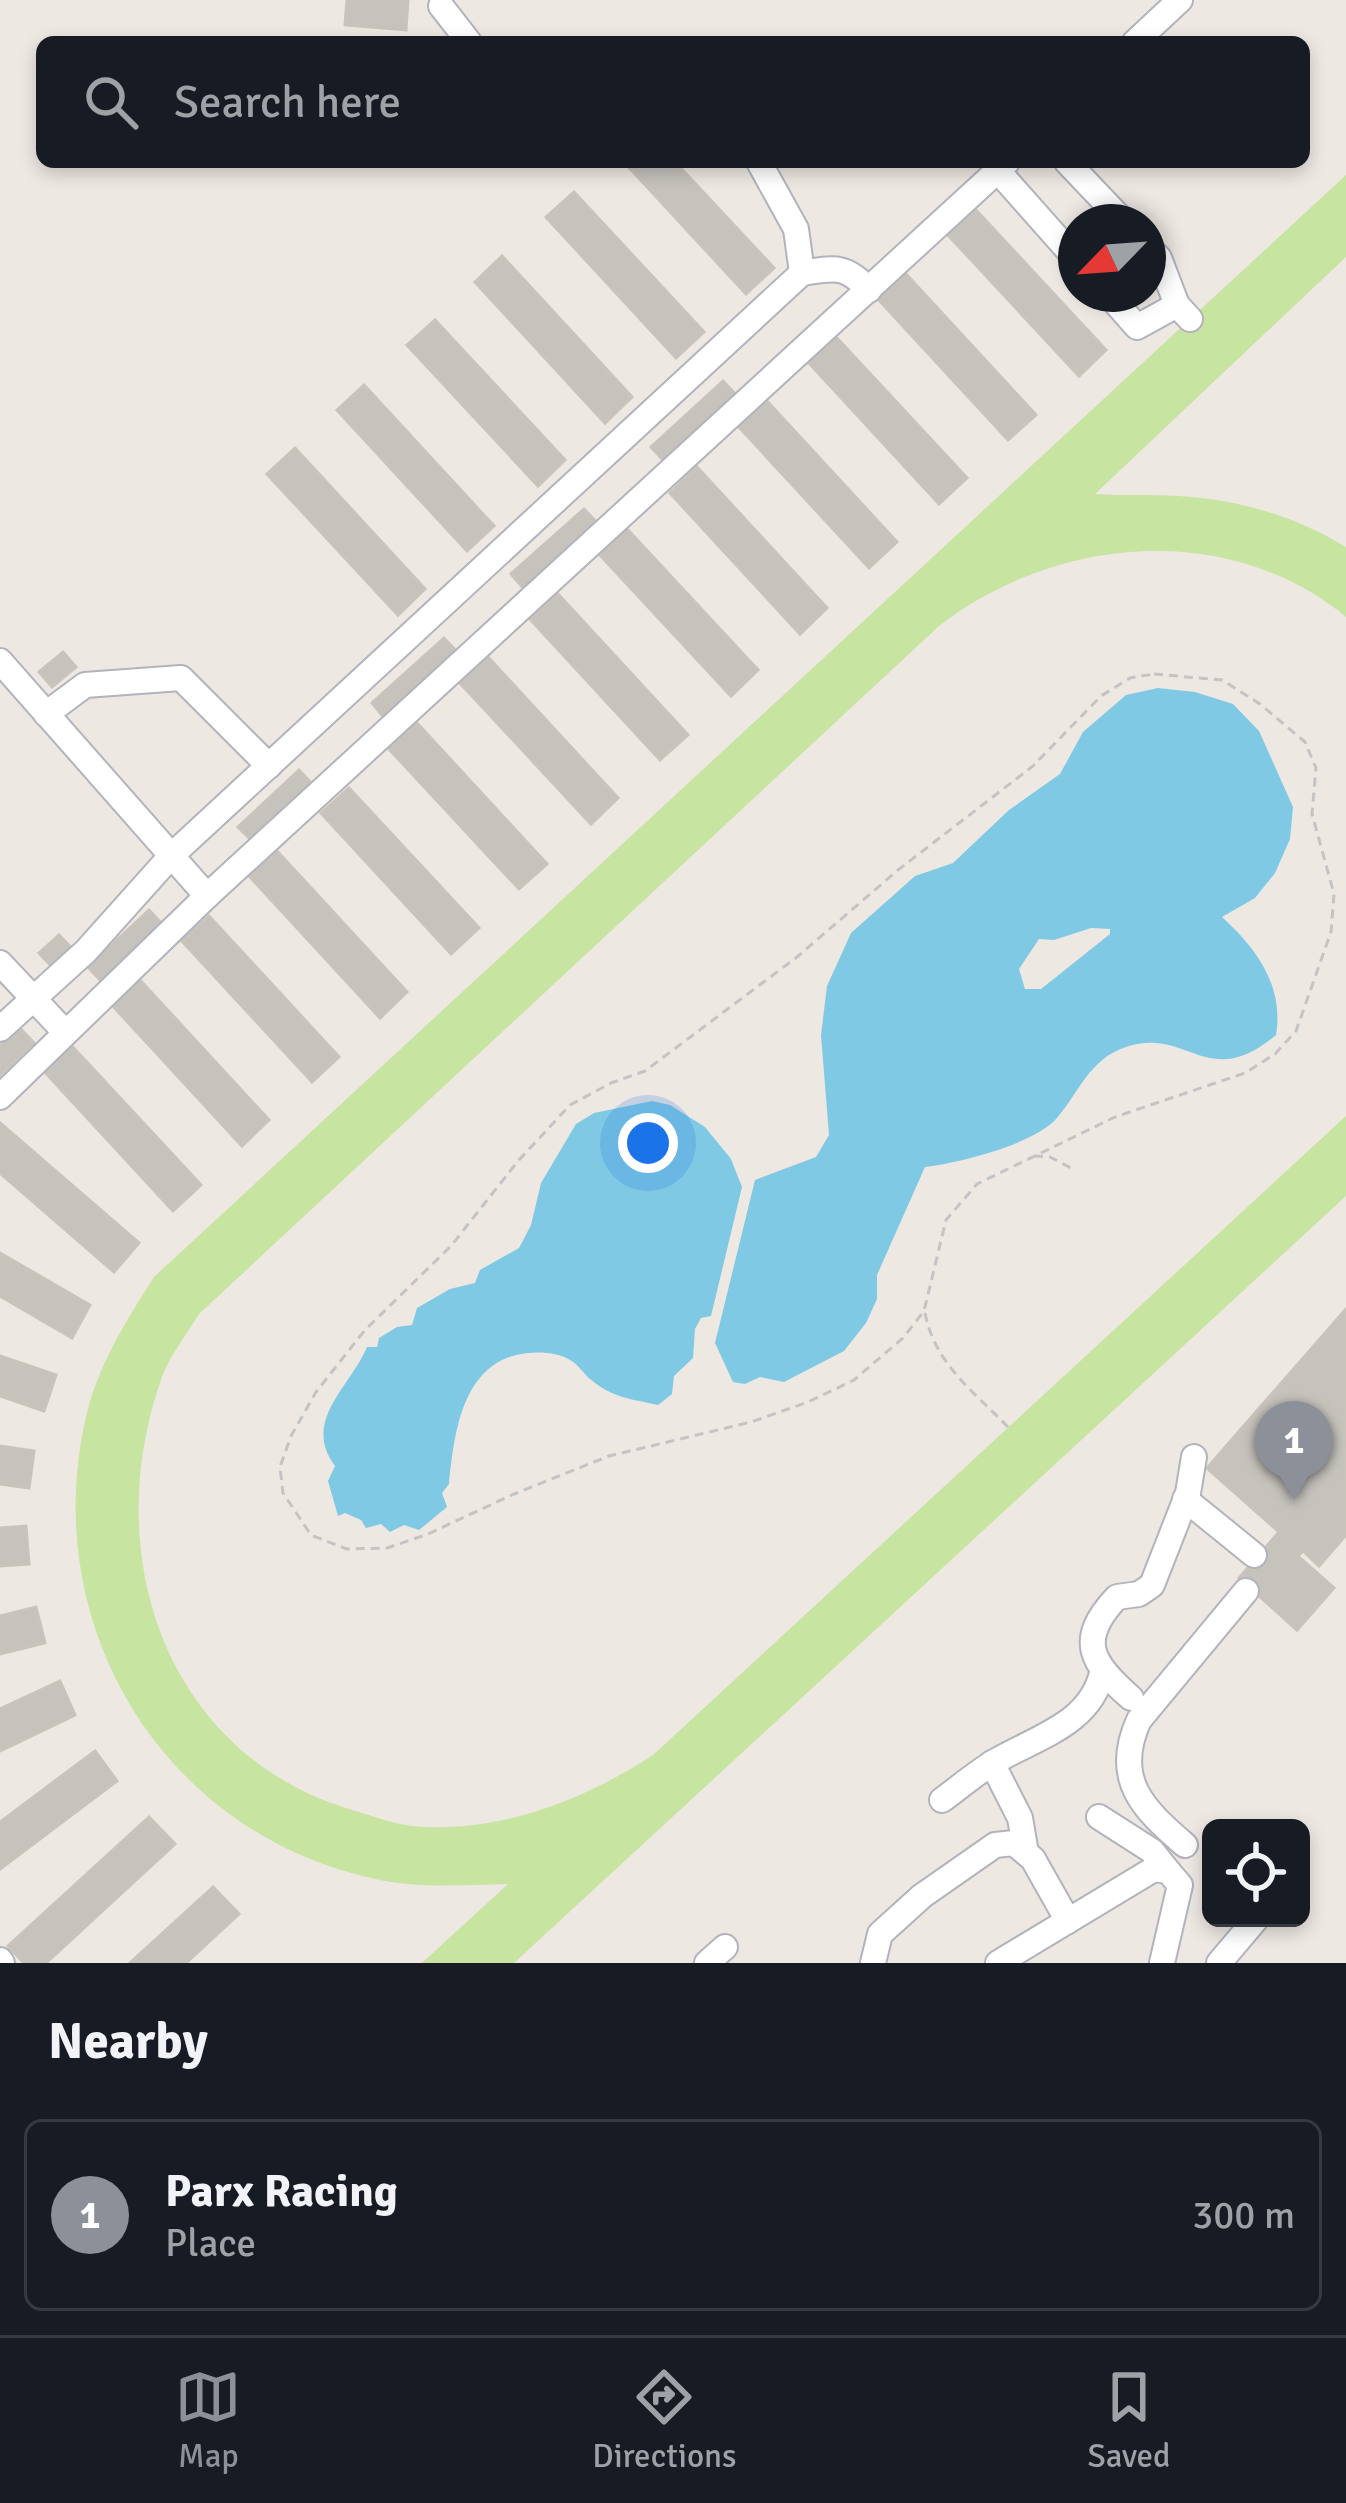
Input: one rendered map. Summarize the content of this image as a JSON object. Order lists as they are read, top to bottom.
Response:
{
  "north": "bottom left",
  "page": {
    "search": "Search here",
    "pins": "1",
    "heading": "Nearby",
    "list": [
      {
        "mark": "1",
        "name": "Parx Racing",
        "note": "Place",
        "value": "300 m"
      }
    ],
    "nav": ["Map", "Directions", "Saved"]
  }
}
